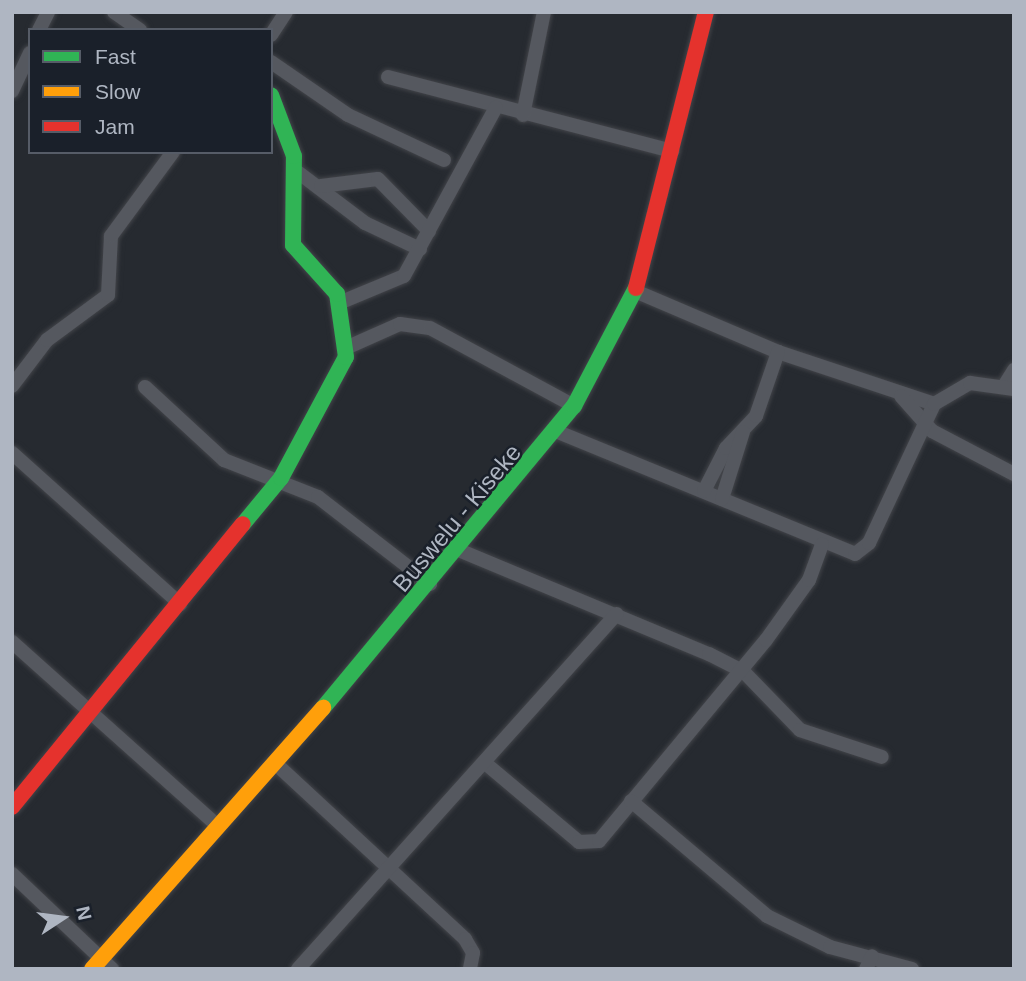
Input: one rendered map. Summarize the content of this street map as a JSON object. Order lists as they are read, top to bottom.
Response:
{
  "streets": {
    "main road": ["Buswelu - Kiseke"]
  },
  "legend": ["Fast", "Slow", "Jam"],
  "north": "right"
}
